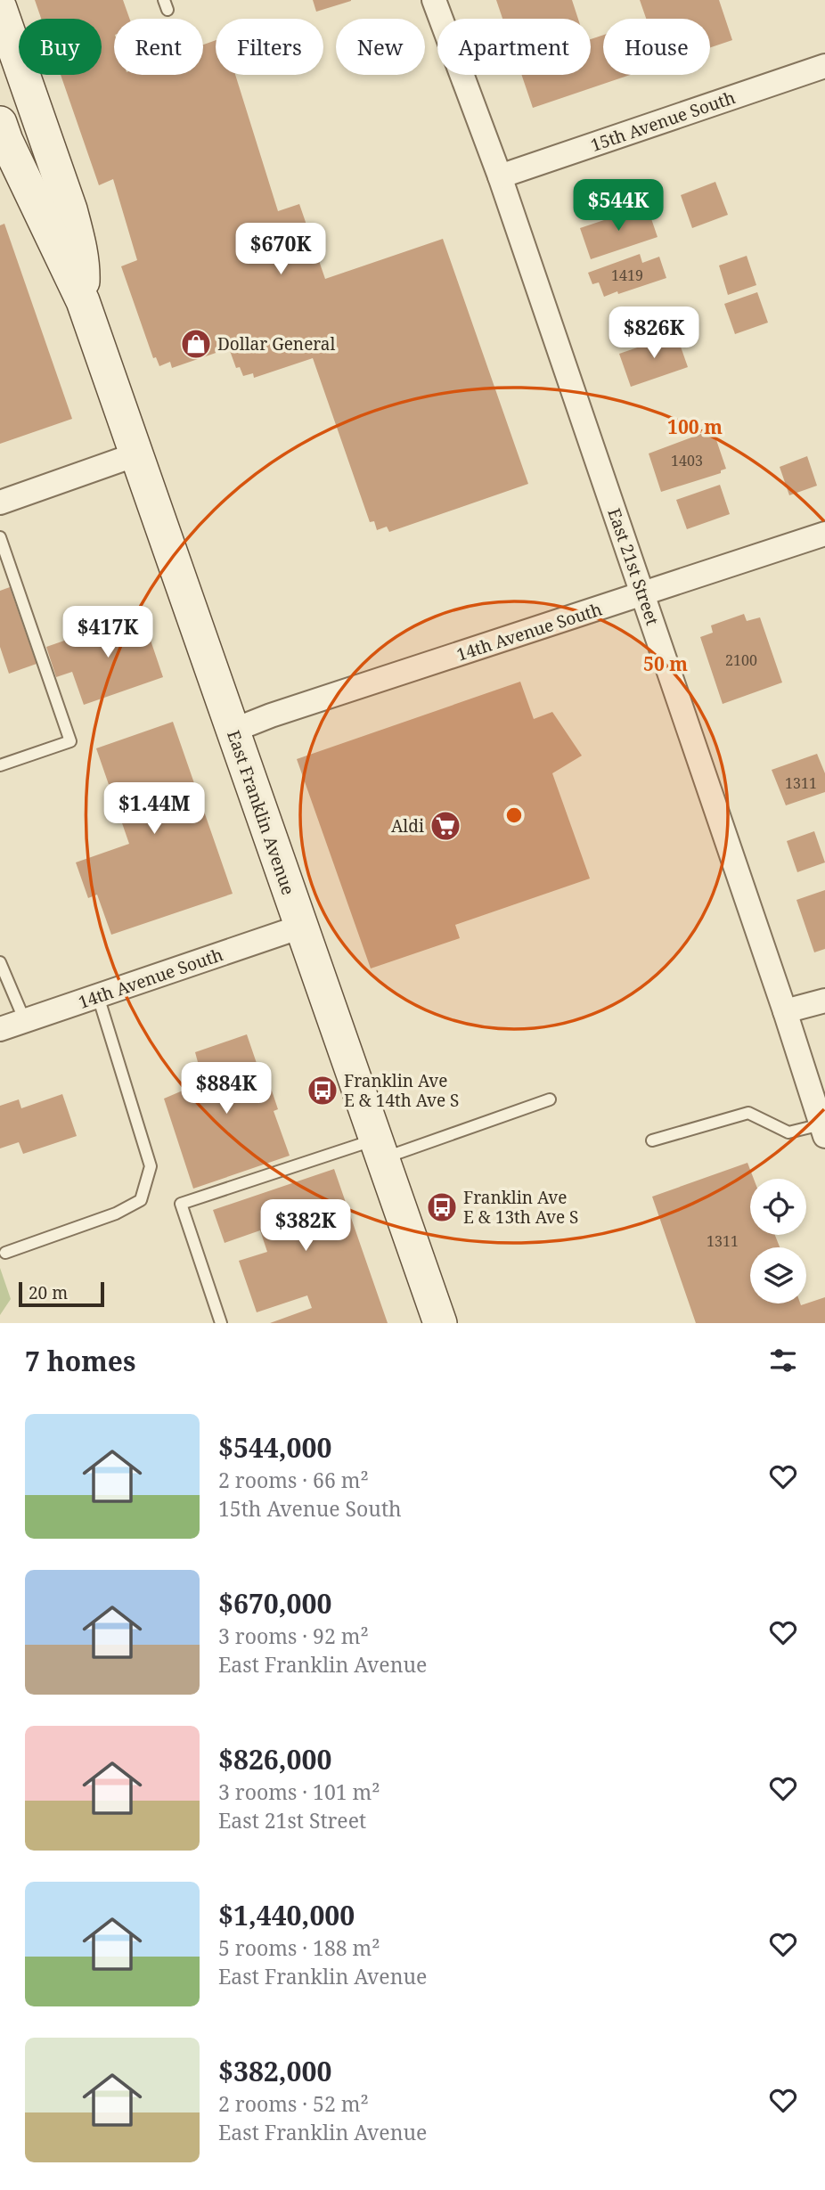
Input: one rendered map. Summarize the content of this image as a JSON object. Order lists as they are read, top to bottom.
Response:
{
  "streets": {
    "main road": ["East Franklin Avenue"],
    "street": ["15th Avenue South", "East 21st Street", "14th Avenue South"]
  },
  "crossings": [
    ["15th Avenue South", "East 21st Street"],
    ["East 21st Street", "14th Avenue South"],
    ["14th Avenue South", "East Franklin Avenue"]
  ],
  "places": {
    "shop": ["Dollar General"],
    "supermarket": ["Aldi"],
    "bus stop": ["Franklin Ave E & 14th Ave S", "Franklin Ave E & 13th Ave S"]
  },
  "house_numbers": [
    "1419",
    "1403",
    "2100",
    "1311",
    "1311"
  ],
  "scale_bar": "20 m",
  "page": {
    "chip": [
      "Buy",
      "Rent",
      "Filters",
      "New",
      "Apartment",
      "House"
    ],
    "price": [
      "$544K",
      "$670K",
      "$826K",
      "$417K",
      "$1.44M",
      "$884K",
      "$382K"
    ],
    "scale": "20 m",
    "heading": "7 homes",
    "list": [
      {
        "name": "$544,000",
        "note": "2 rooms · 66 m² · 15th Avenue South"
      },
      {
        "name": "$670,000",
        "note": "3 rooms · 92 m² · East Franklin Avenue"
      },
      {
        "name": "$826,000",
        "note": "3 rooms · 101 m² · East 21st Street"
      },
      {
        "name": "$1,440,000",
        "note": "5 rooms · 188 m² · East Franklin Avenue"
      },
      {
        "name": "$382,000",
        "note": "2 rooms · 52 m² · East Franklin Avenue"
      }
    ]
  },
  "rings": ["100 m", "50 m"]
}
